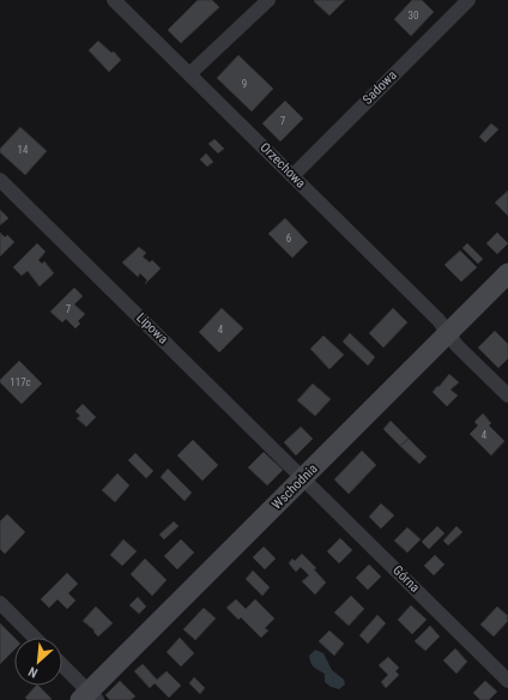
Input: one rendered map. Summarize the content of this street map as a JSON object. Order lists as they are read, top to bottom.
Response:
{
  "streets": {
    "street": [
      "Sadowa",
      "Orzechowa",
      "Lipowa",
      "Wschodnia",
      "Górna"
    ]
  },
  "crossings": [
    ["Sadowa", "Orzechowa"],
    ["Orzechowa", "Wschodnia"],
    ["Lipowa", "Wschodnia"],
    ["Lipowa", "Górna"],
    ["Wschodnia", "Górna"]
  ],
  "house_numbers": [
    "30",
    "9",
    "7",
    "14",
    "6",
    "7",
    "4",
    "117c",
    "4"
  ],
  "north": "bottom left"
}
